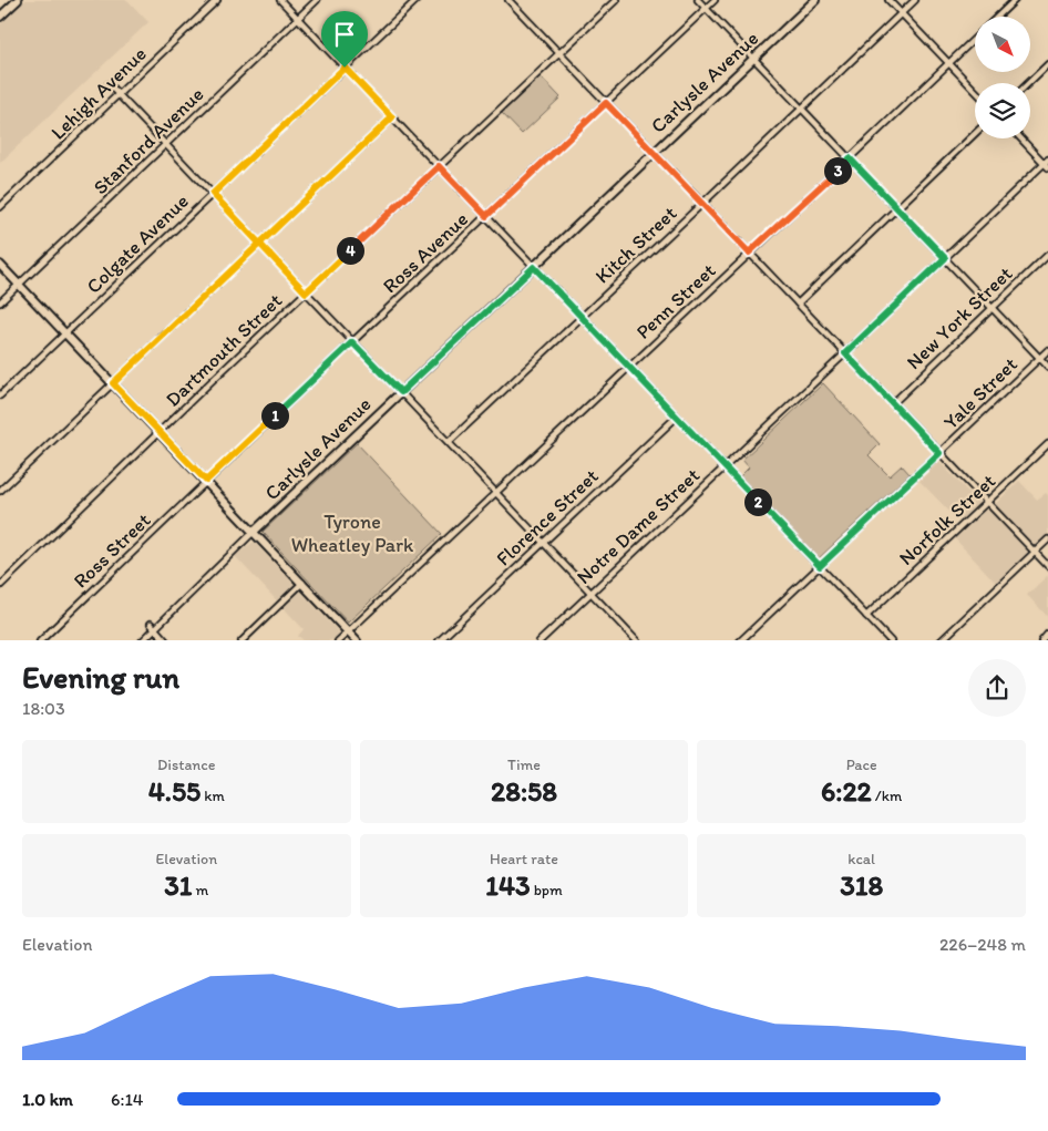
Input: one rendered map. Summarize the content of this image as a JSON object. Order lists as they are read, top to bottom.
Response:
{
  "streets": {
    "street": [
      "Carlysle Avenue",
      "Lehigh Avenue",
      "Stanford Avenue",
      "Colgate Avenue",
      "Kitch Street",
      "Ross Avenue",
      "Penn Street",
      "New York Street",
      "Dartmouth Street",
      "Yale Street",
      "Florence Street",
      "Norfolk Street",
      "Notre Dame Street",
      "Ross Street"
    ]
  },
  "crossings": [
    ["Ross Avenue", "Ross Street"]
  ],
  "parks": ["Tyrone Wheatley Park"],
  "north": "bottom right",
  "page": {
    "pins": [
      "3",
      "4",
      "1",
      "2"
    ],
    "heading": ["Evening run", "18:03"],
    "stats": [
      ["Distance", "4.55 km"],
      ["Time", "28:58"],
      ["Pace", "6:22 /km"],
      ["Elevation", "31 m"],
      ["Heart rate", "143 bpm"],
      ["kcal", "318"]
    ],
    "chart": ["Elevation", "226–248 m"],
    "list": [
      {
        "name": "1.0 km",
        "note": "6:14"
      }
    ]
  }
}
